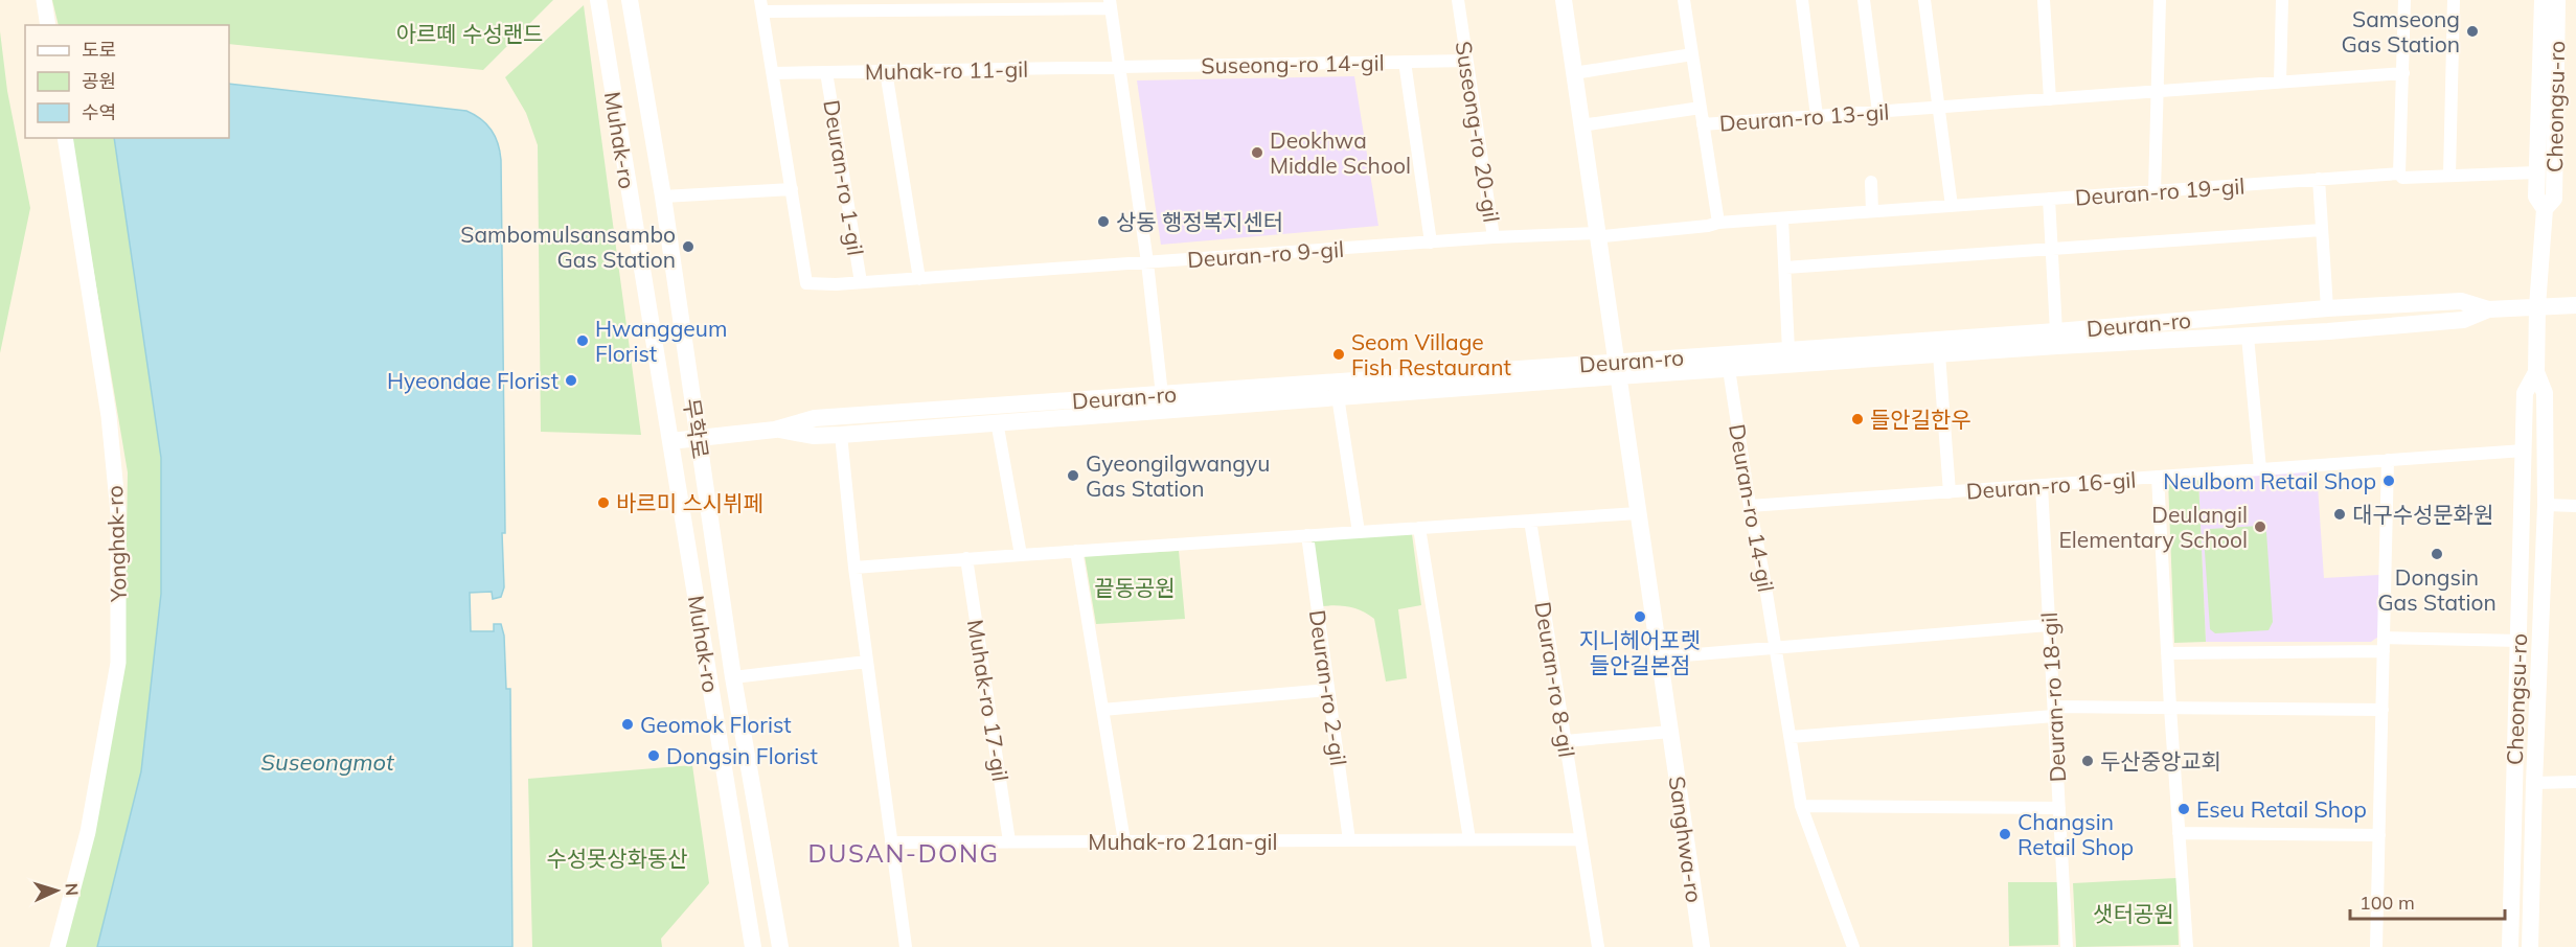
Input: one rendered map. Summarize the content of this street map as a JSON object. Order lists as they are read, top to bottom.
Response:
{
  "streets": {
    "main road": [
      "Cheongsu-ro",
      "Muhak-ro",
      "Deuran-ro",
      "Sanghwa-ro"
    ],
    "street": [
      "Suseong-ro 14-gil",
      "Muhak-ro 11-gil",
      "Deuran-ro 13-gil",
      "Suseong-ro 20-gil",
      "Deuran-ro 1-gil",
      "Deuran-ro 19-gil",
      "Deuran-ro 9-gil",
      "Deuran-ro 16-gil",
      "Deuran-ro 14-gil",
      "Yonghak-ro",
      "Deuran-ro 8-gil",
      "Deuran-ro 2-gil",
      "Deuran-ro 18-gil",
      "Muhak-ro 17-gil",
      "Muhak-ro 21an-gil"
    ]
  },
  "crossings": [
    ["Suseong-ro 14-gil", "Muhak-ro 11-gil"],
    ["Suseong-ro 14-gil", "Suseong-ro 20-gil"],
    ["Muhak-ro 11-gil", "Deuran-ro 1-gil"],
    ["Cheongsu-ro", "Deuran-ro 19-gil"],
    ["Cheongsu-ro", "Deuran-ro"],
    ["Suseong-ro 20-gil", "Deuran-ro 9-gil"],
    ["Muhak-ro", "Deuran-ro"],
    ["Deuran-ro 1-gil", "Deuran-ro 9-gil"],
    ["Deuran-ro", "Deuran-ro 16-gil"],
    ["Deuran-ro", "Deuran-ro 14-gil"],
    ["Deuran-ro", "Sanghwa-ro"],
    ["Deuran-ro 16-gil", "Deuran-ro 14-gil"],
    ["Deuran-ro 16-gil", "Deuran-ro 18-gil"],
    ["Deuran-ro 8-gil", "Muhak-ro 21an-gil"],
    ["Deuran-ro 2-gil", "Muhak-ro 21an-gil"],
    ["Muhak-ro 17-gil", "Muhak-ro 21an-gil"]
  ],
  "districts": ["DUSAN-DONG"],
  "water": ["Suseongmot"],
  "parks": [
    "아르떼 수성랜드",
    "끝동공원",
    "수성못상화동산",
    "샛터공원"
  ],
  "places": [
    "Samseong Gas Station",
    "Deokhwa Middle School",
    "상동 행정복지센터",
    "Sambomulsansambo Gas Station",
    "Hwanggeum Florist",
    "Seom Village Fish Restaurant",
    "Hyeondae Florist",
    "들안길한우",
    "Gyeongilgwangyu Gas Station",
    "Neulbom Retail Shop",
    "바르미 스시뷔페",
    "대구수성문화원",
    "Deulangil Elementary School",
    "Dongsin Gas Station",
    "지니헤어포렛 들안길본점",
    "Geomok Florist",
    "Dongsin Florist",
    "두산중앙교회",
    "Eseu Retail Shop",
    "Changsin Retail Shop"
  ],
  "legend": ["도로", "공원", "수역"],
  "scale_bar": "100 m",
  "north": "right"
}
